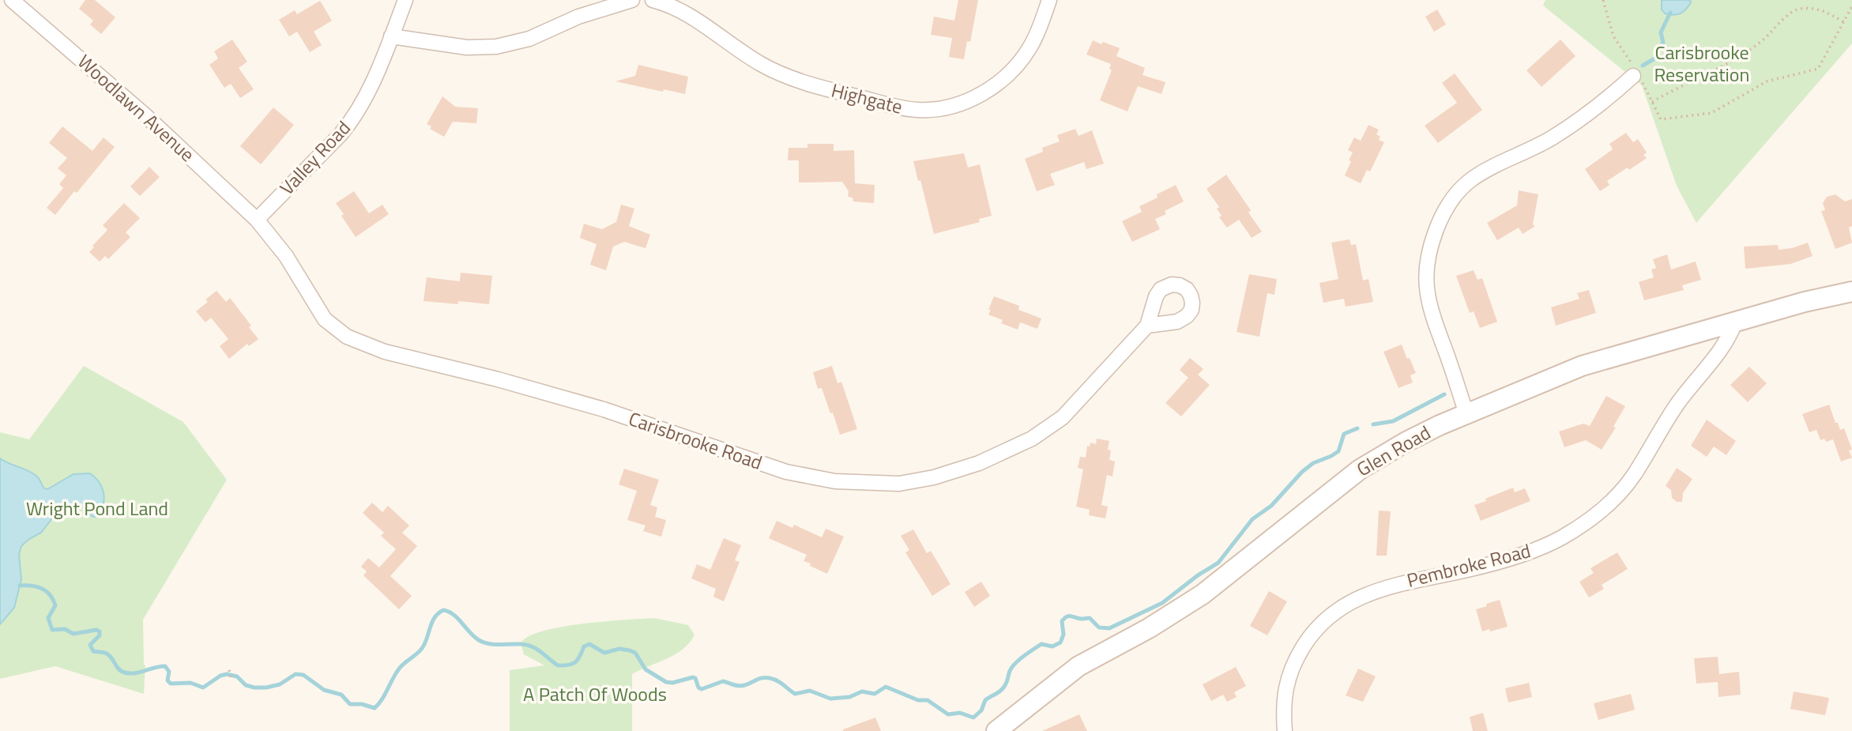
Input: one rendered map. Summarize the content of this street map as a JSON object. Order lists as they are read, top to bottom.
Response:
{
  "streets": {
    "street": [
      "Highgate",
      "Woodlawn Avenue",
      "Valley Road",
      "Carisbrooke Road",
      "Glen Road",
      "Pembroke Road"
    ]
  },
  "crossings": [
    ["Woodlawn Avenue", "Valley Road"],
    ["Woodlawn Avenue", "Carisbrooke Road"],
    ["Valley Road", "Carisbrooke Road"],
    ["Glen Road", "Pembroke Road"]
  ],
  "parks": ["Carisbrooke Reservation", "Wright Pond Land", "A Patch Of Woods"]
}
